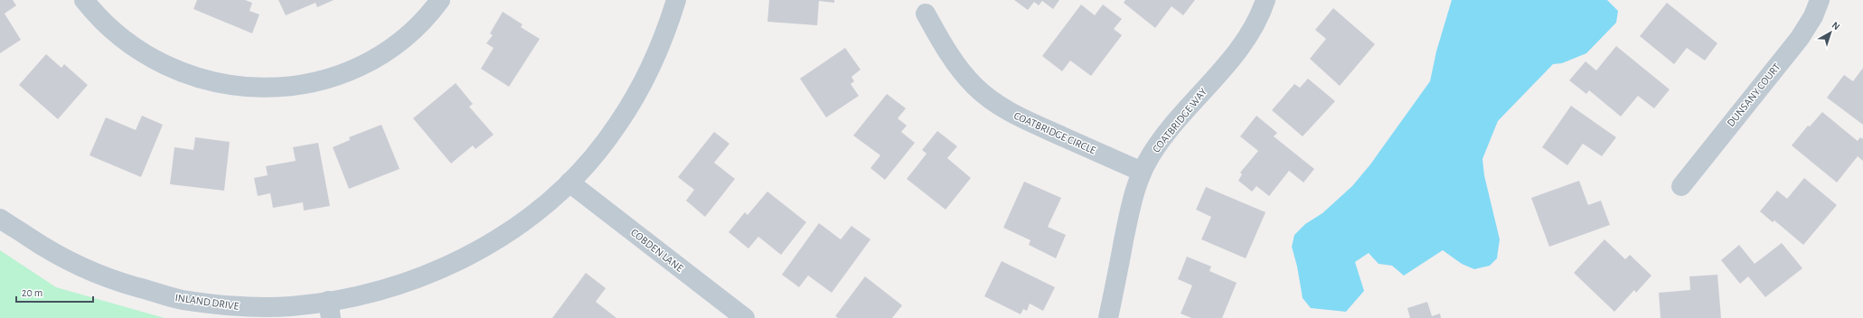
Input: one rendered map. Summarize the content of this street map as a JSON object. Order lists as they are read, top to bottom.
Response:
{
  "streets": {
    "street": [
      "DUNSANY COURT",
      "COATBRIDGE WAY",
      "COATBRIDGE CIRCLE",
      "COBDEN LANE",
      "INLAND DRIVE"
    ]
  },
  "crossings": [
    ["COATBRIDGE WAY", "COATBRIDGE CIRCLE"],
    ["COBDEN LANE", "INLAND DRIVE"]
  ],
  "scale_bar": "20 m",
  "north": "top right"
}
